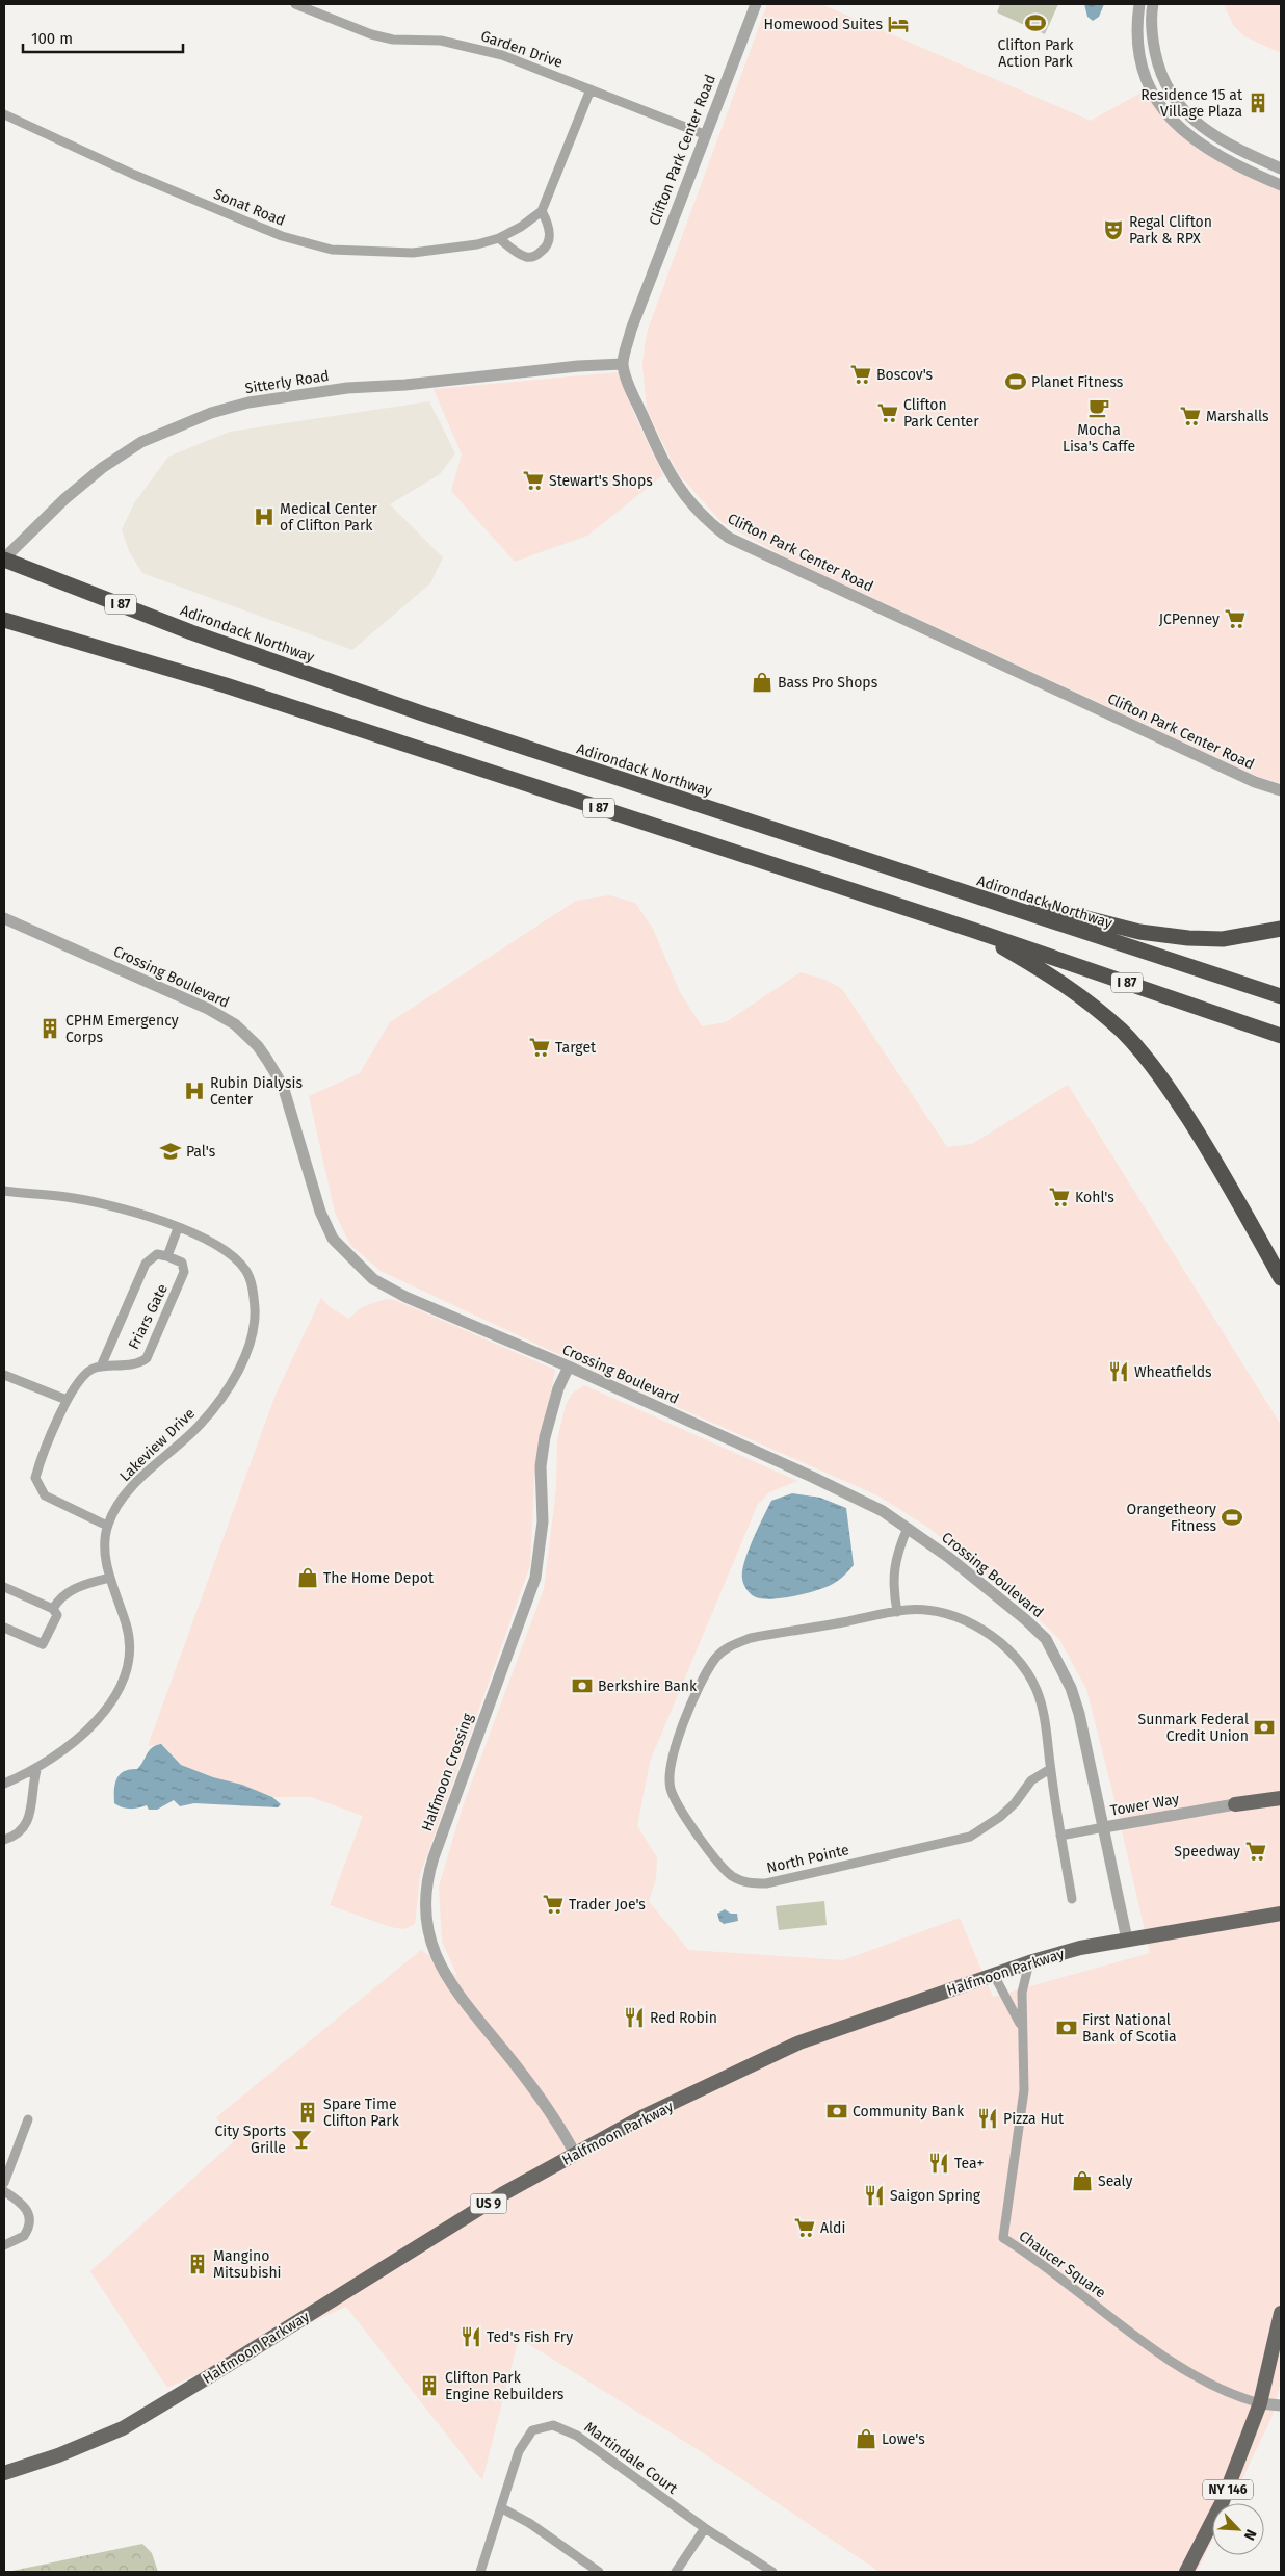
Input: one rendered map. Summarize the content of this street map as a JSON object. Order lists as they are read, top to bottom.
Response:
{
  "streets": {
    "highway": ["I 87", "Adirondack Northway"],
    "main road": ["Halfmoon Parkway", "US 9", "NY 146"],
    "street": [
      "Garden Drive",
      "Clifton Park Center Road",
      "Sonat Road",
      "Sitterly Road",
      "Crossing Boulevard",
      "Friars Gate",
      "Lakeview Drive",
      "Halfmoon Crossing",
      "Tower Way",
      "North Pointe",
      "Chaucer Square",
      "Martindale Court"
    ]
  },
  "crossings": [
    ["Garden Drive", "Clifton Park Center Road"],
    ["Clifton Park Center Road", "Sitterly Road"],
    ["Sitterly Road", "Adirondack Northway"],
    ["Crossing Boulevard", "Halfmoon Crossing"],
    ["Crossing Boulevard", "Tower Way"],
    ["Crossing Boulevard", "Halfmoon Parkway"],
    ["Friars Gate", "Lakeview Drive"],
    ["Halfmoon Crossing", "Halfmoon Parkway"],
    ["Tower Way", "North Pointe"],
    ["Halfmoon Parkway", "Chaucer Square"],
    ["Chaucer Square", "NY 146"]
  ],
  "places": {
    "sports": ["Clifton Park Action Park", "Planet Fitness", "Orangetheory Fitness"],
    "hotel": ["Homewood Suites"],
    "building": [
      "Residence 15 at Village Plaza",
      "CPHM Emergency Corps",
      "Spare Time Clifton Park",
      "Mangino Mitsubishi",
      "Clifton Park Engine Rebuilders"
    ],
    "theatre": ["Regal Clifton Park & RPX"],
    "supermarket": [
      "Boscov's",
      "Clifton Park Center",
      "Marshalls",
      "Stewart's Shops",
      "JCPenney",
      "Target",
      "Kohl's",
      "Speedway",
      "Trader Joe's",
      "Aldi"
    ],
    "cafe": ["Mocha Lisa's Caffe"],
    "hospital": ["Medical Center of Clifton Park", "Rubin Dialysis Center"],
    "shop": [
      "Bass Pro Shops",
      "The Home Depot",
      "Sealy",
      "Lowe's"
    ],
    "school or university": ["Pal's"],
    "restaurant": [
      "Wheatfields",
      "Red Robin",
      "Pizza Hut",
      "Tea+",
      "Saigon Spring",
      "Ted's Fish Fry"
    ],
    "bank": [
      "Berkshire Bank",
      "Sunmark Federal Credit Union",
      "First National Bank of Scotia",
      "Community Bank"
    ],
    "bar": ["City Sports Grille"]
  },
  "scale_bar": "100 m",
  "north": "bottom right"
}
